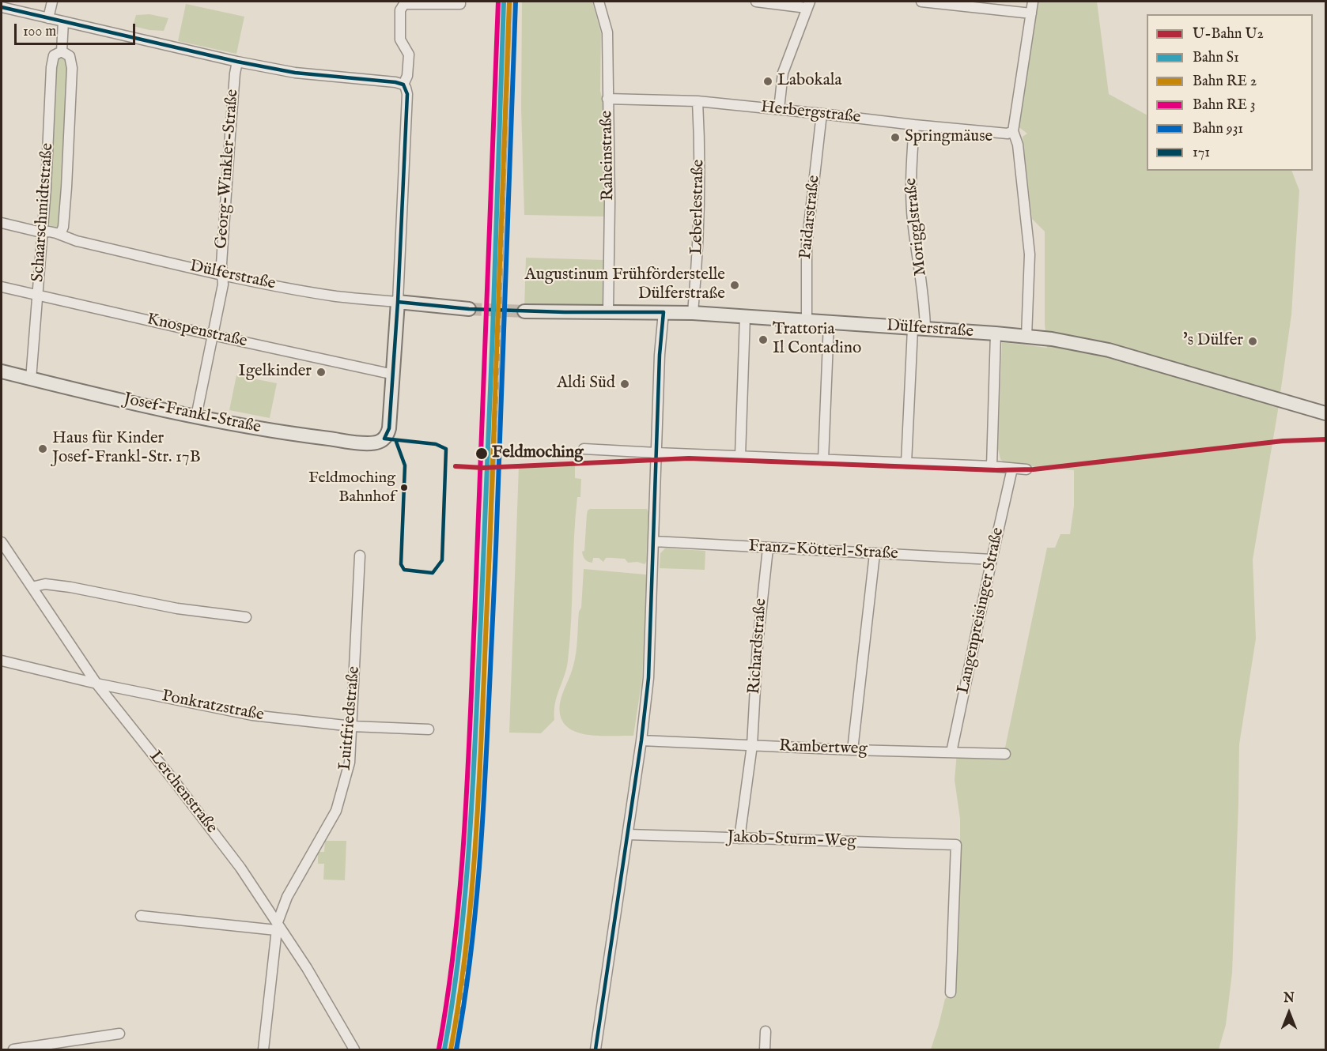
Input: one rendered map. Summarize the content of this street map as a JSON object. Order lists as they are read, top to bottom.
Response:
{
  "streets": {
    "main road": ["Dülferstraße", "Josef-Frankl-Straße"],
    "street": [
      "Herbergstraße",
      "Raheinstraße",
      "Georg-Winkler-Straße",
      "Leberlestraße",
      "Schaarschmidtstraße",
      "Paidarstraße",
      "Morigglstraße",
      "Knospenstraße",
      "Franz-Kötterl-Straße",
      "Langenpreisinger Straße",
      "Richardstraße",
      "Ponkratzstraße",
      "Luitfriedstraße",
      "Rambertweg",
      "Lerchenstraße",
      "Jakob-Sturm-Weg"
    ]
  },
  "crossings": [
    ["Herbergstraße", "Raheinstraße"],
    ["Herbergstraße", "Leberlestraße"],
    ["Herbergstraße", "Paidarstraße"],
    ["Herbergstraße", "Morigglstraße"],
    ["Raheinstraße", "Dülferstraße"],
    ["Georg-Winkler-Straße", "Dülferstraße"],
    ["Georg-Winkler-Straße", "Knospenstraße"],
    ["Georg-Winkler-Straße", "Josef-Frankl-Straße"],
    ["Leberlestraße", "Dülferstraße"],
    ["Schaarschmidtstraße", "Dülferstraße"],
    ["Schaarschmidtstraße", "Knospenstraße"],
    ["Schaarschmidtstraße", "Josef-Frankl-Straße"],
    ["Paidarstraße", "Dülferstraße"],
    ["Morigglstraße", "Dülferstraße"],
    ["Knospenstraße", "Josef-Frankl-Straße"],
    ["Franz-Kötterl-Straße", "Langenpreisinger Straße"],
    ["Franz-Kötterl-Straße", "Richardstraße"],
    ["Langenpreisinger Straße", "Rambertweg"],
    ["Richardstraße", "Rambertweg"],
    ["Richardstraße", "Jakob-Sturm-Weg"],
    ["Ponkratzstraße", "Luitfriedstraße"],
    ["Ponkratzstraße", "Lerchenstraße"],
    ["Luitfriedstraße", "Lerchenstraße"]
  ],
  "places": [
    "Labokala",
    "Springmäuse",
    "Augustinum Frühförderstelle Dülferstraße",
    "Trattoria Il Contadino",
    "'s Dülfer",
    "Igelkinder",
    "Aldi Süd",
    "Haus für Kinder Josef-Frankl-Str. 17B",
    "Feldmoching",
    "Feldmoching Bahnhof"
  ],
  "lines": [
    "rail line S1",
    "rail line 931",
    "transit line 171",
    "metro line U2"
  ],
  "legend": [
    "U-Bahn U2",
    "Bahn S1",
    "Bahn RE 2",
    "Bahn RE 3",
    "Bahn 931",
    "171"
  ],
  "scale_bar": "100 m",
  "north": "top"
}
